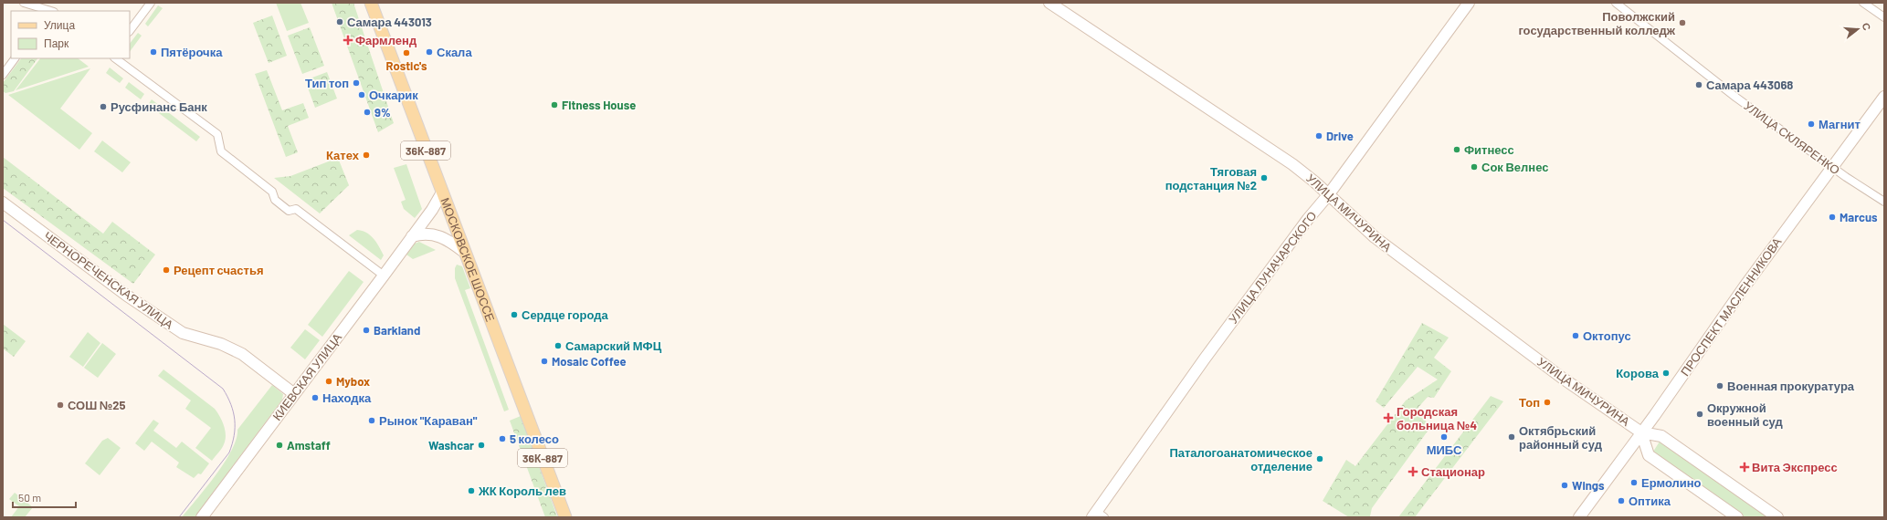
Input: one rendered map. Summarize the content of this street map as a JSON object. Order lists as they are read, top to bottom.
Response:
{
  "streets": {
    "main road": [
      "36К-887",
      "УЛИЦА МИЧУРИНА",
      "МОСКОВСКОЕ ШОССЕ",
      "УЛИЦА ЛУНАЧАРСКОГО",
      "ЧЕРНОРЕЧЕНСКАЯ УЛИЦА",
      "ПРОСПЕКТ МАСЛЕННИКОВА",
      "КИЕВСКАЯ УЛИЦА"
    ],
    "street": ["УЛИЦА СКЛЯРЕНКО"]
  },
  "crossings": [
    ["УЛИЦА СКЛЯРЕНКО", "ПРОСПЕКТ МАСЛЕННИКОВА"],
    ["УЛИЦА МИЧУРИНА", "УЛИЦА ЛУНАЧАРСКОГО"],
    ["УЛИЦА МИЧУРИНА", "ПРОСПЕКТ МАСЛЕННИКОВА"],
    ["МОСКОВСКОЕ ШОССЕ", "КИЕВСКАЯ УЛИЦА"],
    ["ЧЕРНОРЕЧЕНСКАЯ УЛИЦА", "КИЕВСКАЯ УЛИЦА"]
  ],
  "places": {
    "other": [
      "Самара 443013",
      "Поволжский государственный колледж",
      "Пятёрочка",
      "Скала",
      "Rostic's",
      "Тип топ",
      "Самара 443068",
      "Очкарик",
      "Fitness House",
      "Русфинанс Банк",
      "9%",
      "Магнит",
      "Drive",
      "Фитнесс",
      "Катех",
      "Сок Велнес",
      "Тяговая подстанция №2",
      "Marcus",
      "Рецепт счастья",
      "Сердце города",
      "Barkland",
      "Октопус",
      "Самарский МФЦ",
      "Mosaic Coffee",
      "Корова",
      "Mybox",
      "Военная прокуратура",
      "Находка",
      "Топ",
      "СОШ №25",
      "Окружной военный суд",
      "Рынок \"Караван\"",
      "МИБС",
      "Октябрьский районный суд",
      "5 колесо",
      "Amstaff",
      "Washcar",
      "Паталогоанатомическое отделение",
      "Ермолино",
      "Wings",
      "ЖК Король лев",
      "Оптика"
    ],
    "health": [
      "Фармленд",
      "Городская больница №4",
      "Вита Экспресс",
      "Стационар"
    ]
  },
  "legend": ["Улица", "Парк"],
  "scale_bar": "50 m",
  "north": "right"
}
